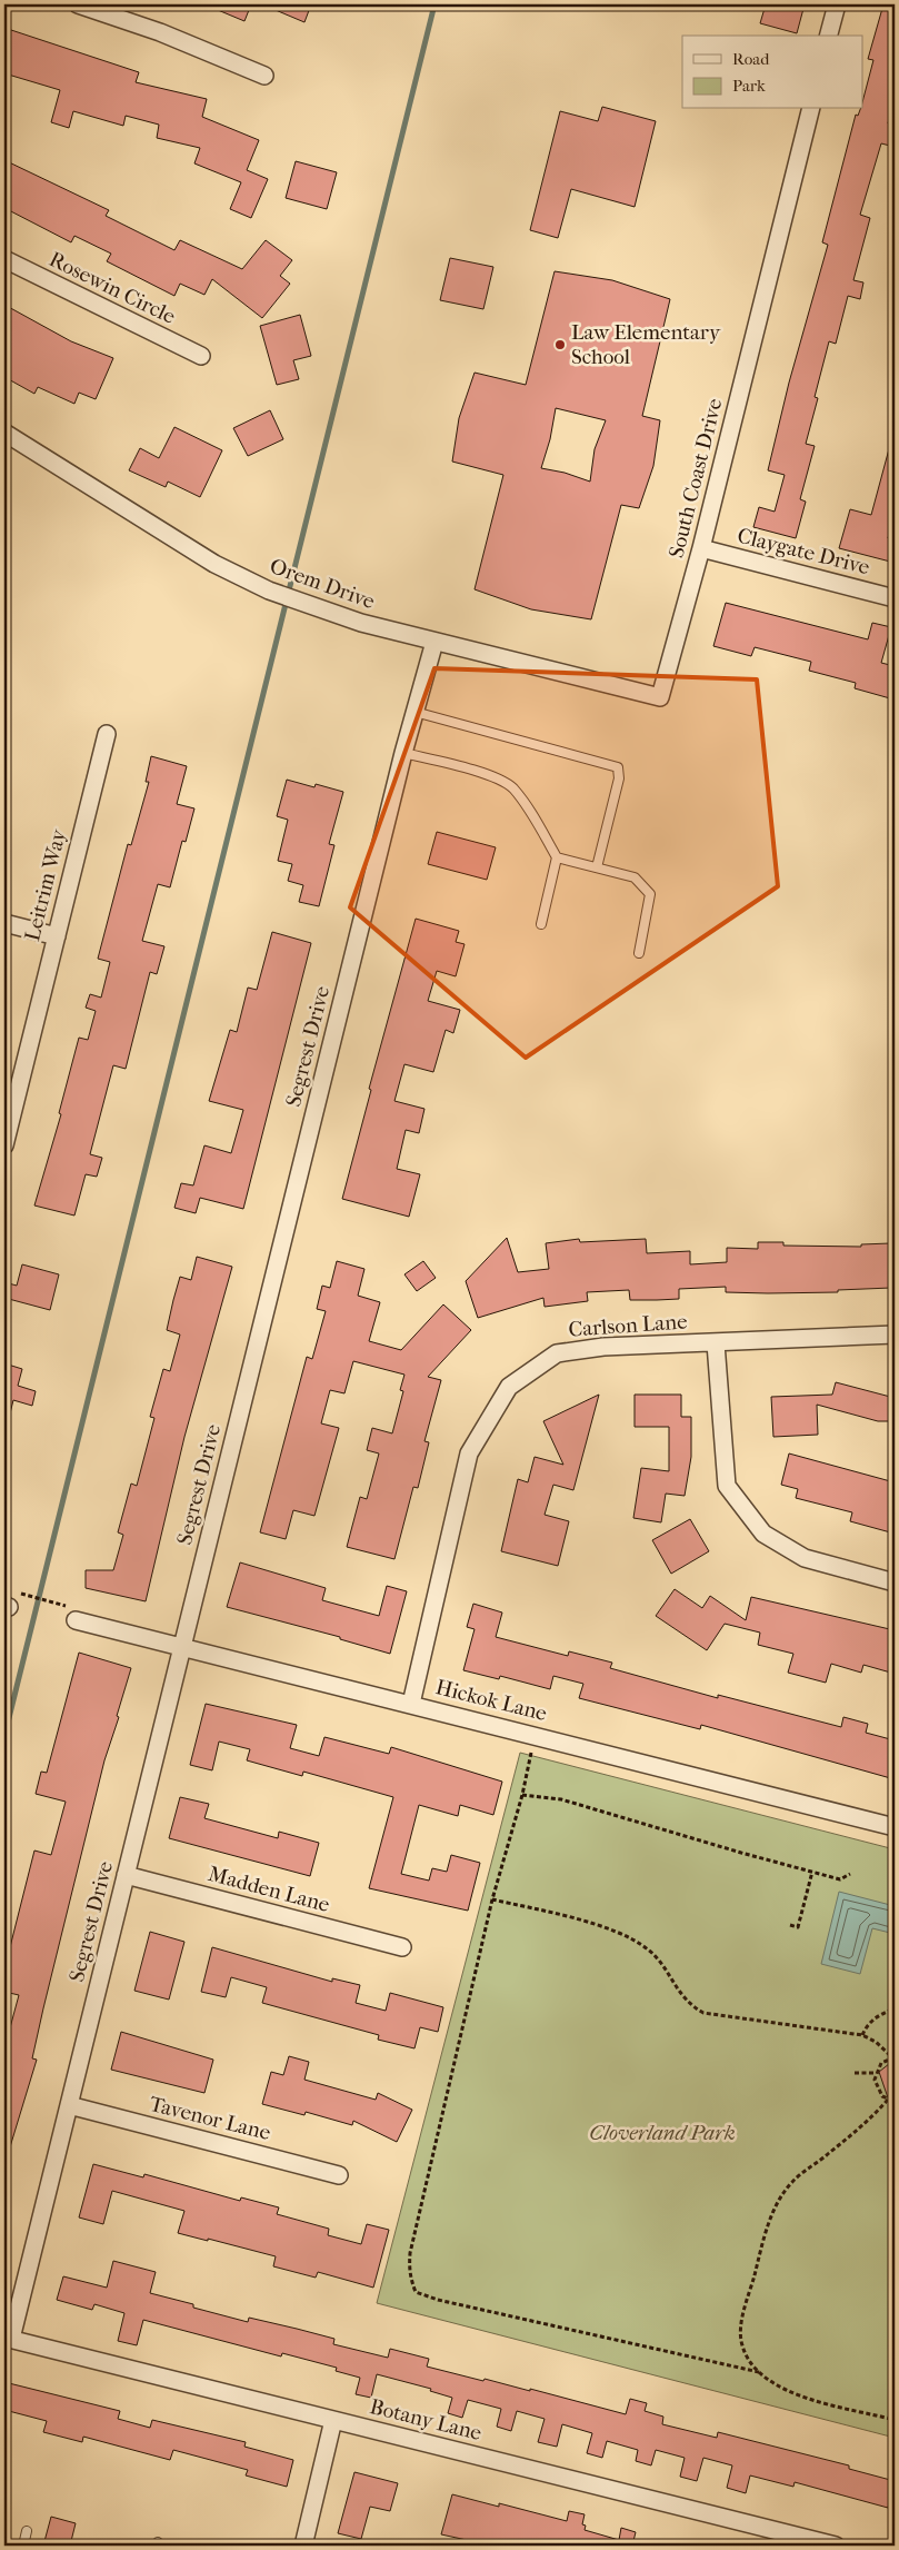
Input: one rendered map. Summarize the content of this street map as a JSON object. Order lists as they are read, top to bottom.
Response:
{
  "streets": {
    "street": [
      "Rosewin Circle",
      "South Coast Drive",
      "Claygate Drive",
      "Orem Drive",
      "Leitrim Way",
      "Segrest Drive",
      "Carlson Lane",
      "Hickok Lane",
      "Madden Lane",
      "Tavenor Lane",
      "Botany Lane"
    ]
  },
  "crossings": [
    ["South Coast Drive", "Claygate Drive"],
    ["South Coast Drive", "Orem Drive"],
    ["Orem Drive", "Segrest Drive"],
    ["Segrest Drive", "Hickok Lane"],
    ["Segrest Drive", "Madden Lane"],
    ["Segrest Drive", "Tavenor Lane"],
    ["Segrest Drive", "Botany Lane"],
    ["Carlson Lane", "Hickok Lane"]
  ],
  "parks": ["Cloverland Park"],
  "places": ["Law Elementary School"],
  "legend": ["Road", "Park"]
}
